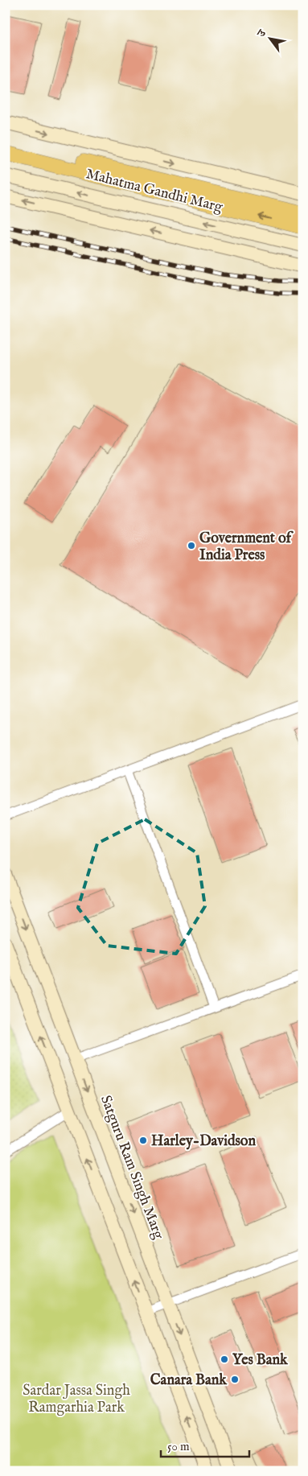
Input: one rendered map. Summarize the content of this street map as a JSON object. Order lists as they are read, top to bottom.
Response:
{
  "streets": {
    "main road": ["Mahatma Gandhi Marg", "Satguru Ram Singh Marg"]
  },
  "parks": ["Sardar Jassa Singh Ramgarhia Park"],
  "places": [
    "Government of India Press",
    "Harley-Davidson",
    "Yes Bank",
    "Canara Bank"
  ],
  "scale_bar": "50 m",
  "north": "top left"
}
